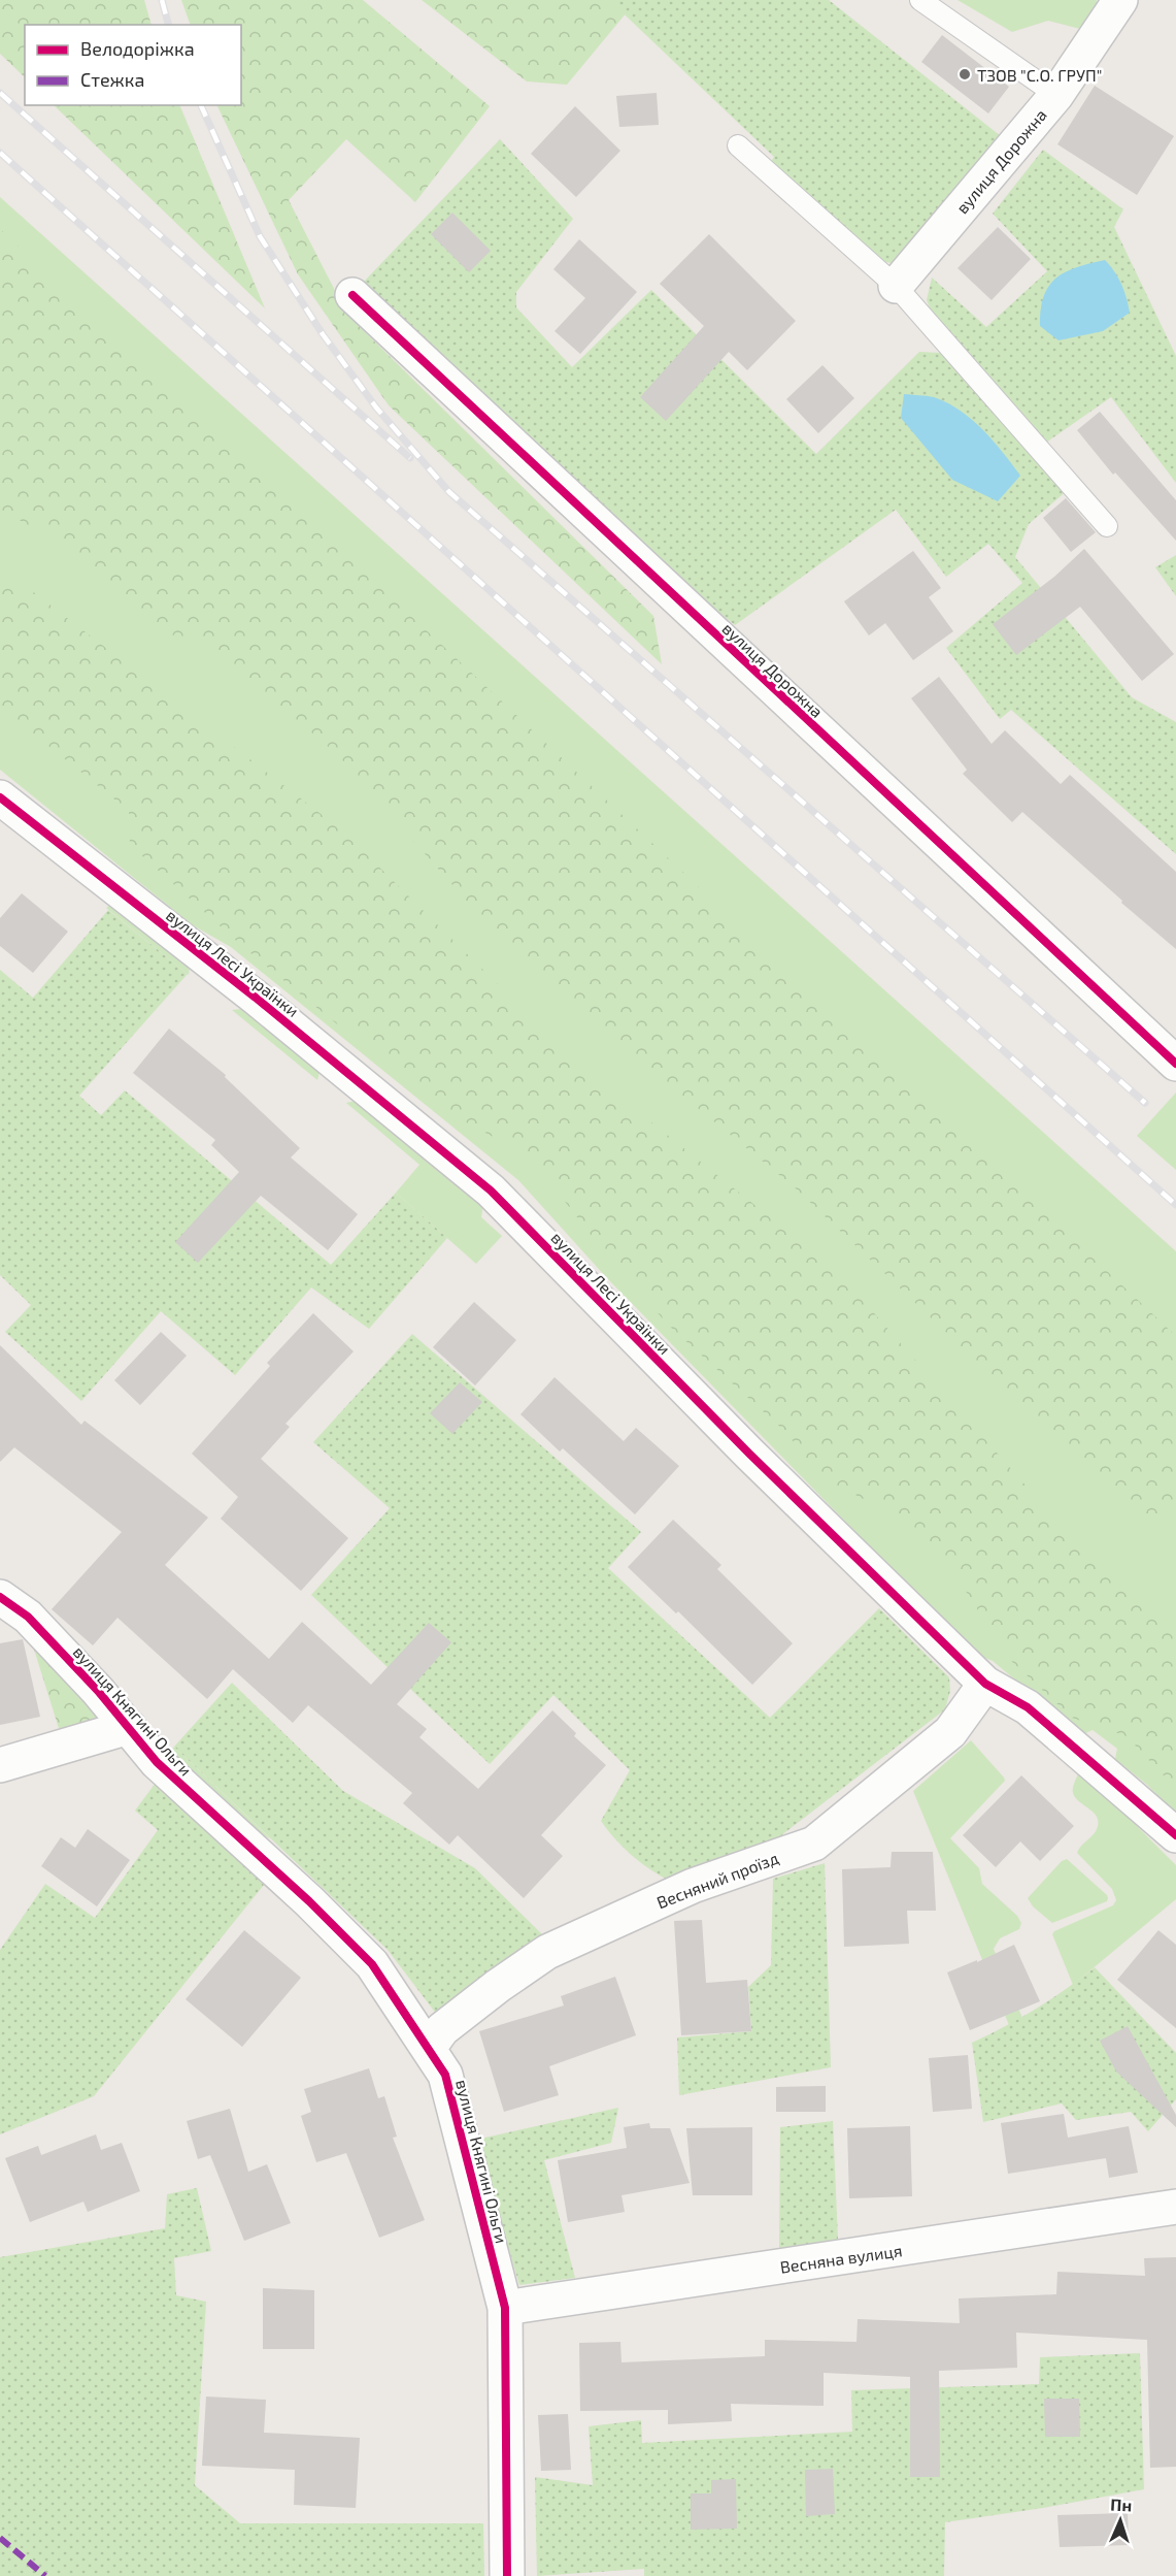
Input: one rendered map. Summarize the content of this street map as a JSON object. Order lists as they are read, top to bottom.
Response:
{
  "streets": {
    "street": [
      "вулиця Дорожна",
      "вулиця Лесі Українки",
      "вулиця Княгині Ольги",
      "Весняний проїзд",
      "Весняна вулиця"
    ]
  },
  "crossings": [
    ["вулиця Лесі Українки", "Весняний проїзд"],
    ["вулиця Княгині Ольги", "Весняний проїзд"],
    ["вулиця Княгині Ольги", "Весняна вулиця"]
  ],
  "places": ["ТЗОВ \"С.О. ГРУП\""],
  "legend": ["Велодоріжка", "Стежка"],
  "north": "top"
}
